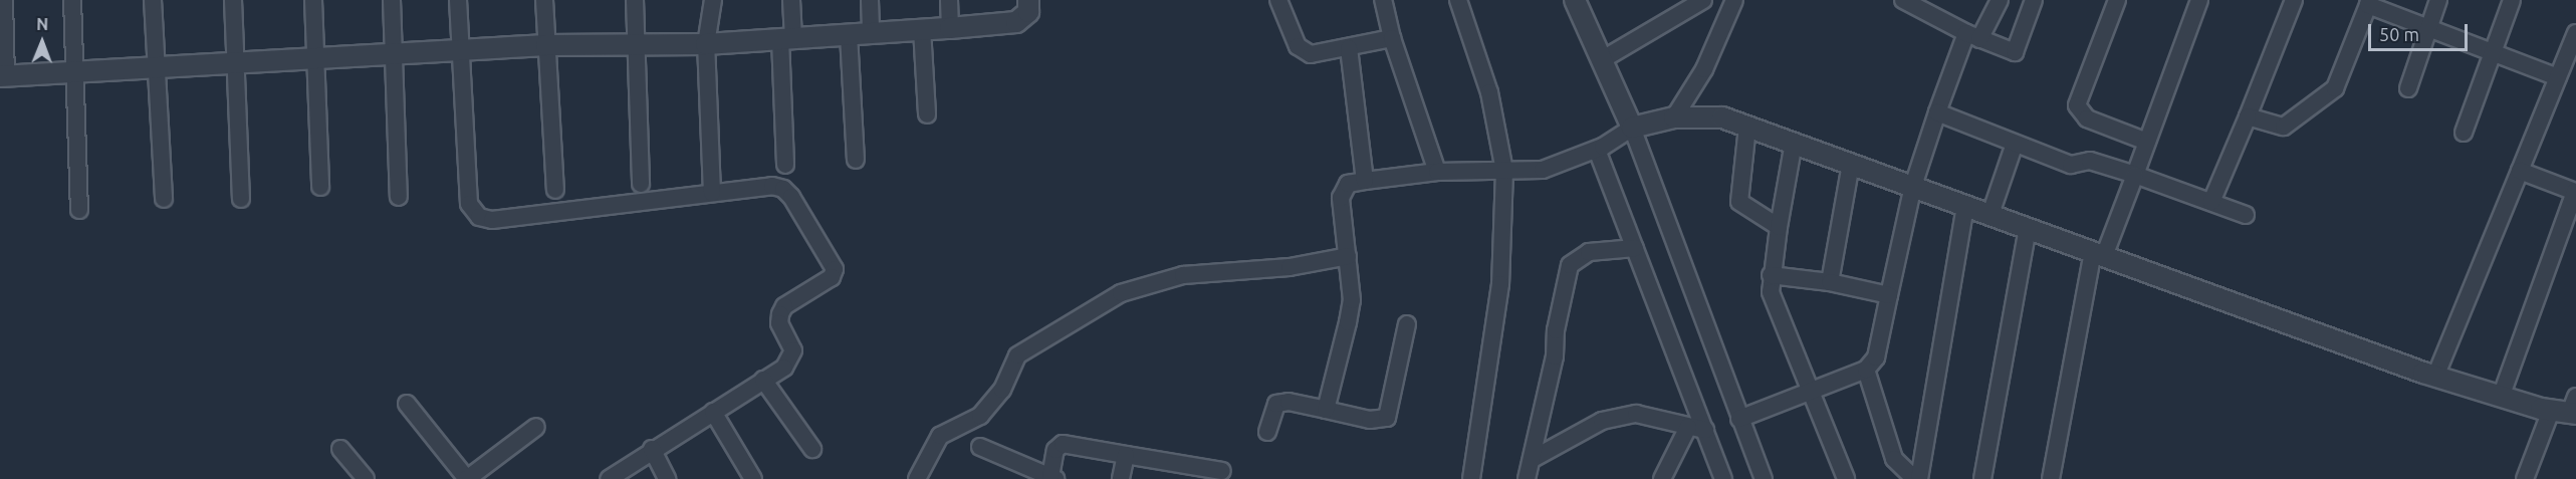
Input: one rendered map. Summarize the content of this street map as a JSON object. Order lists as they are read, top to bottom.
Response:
{
  "scale_bar": "50 m",
  "north": "top"
}
